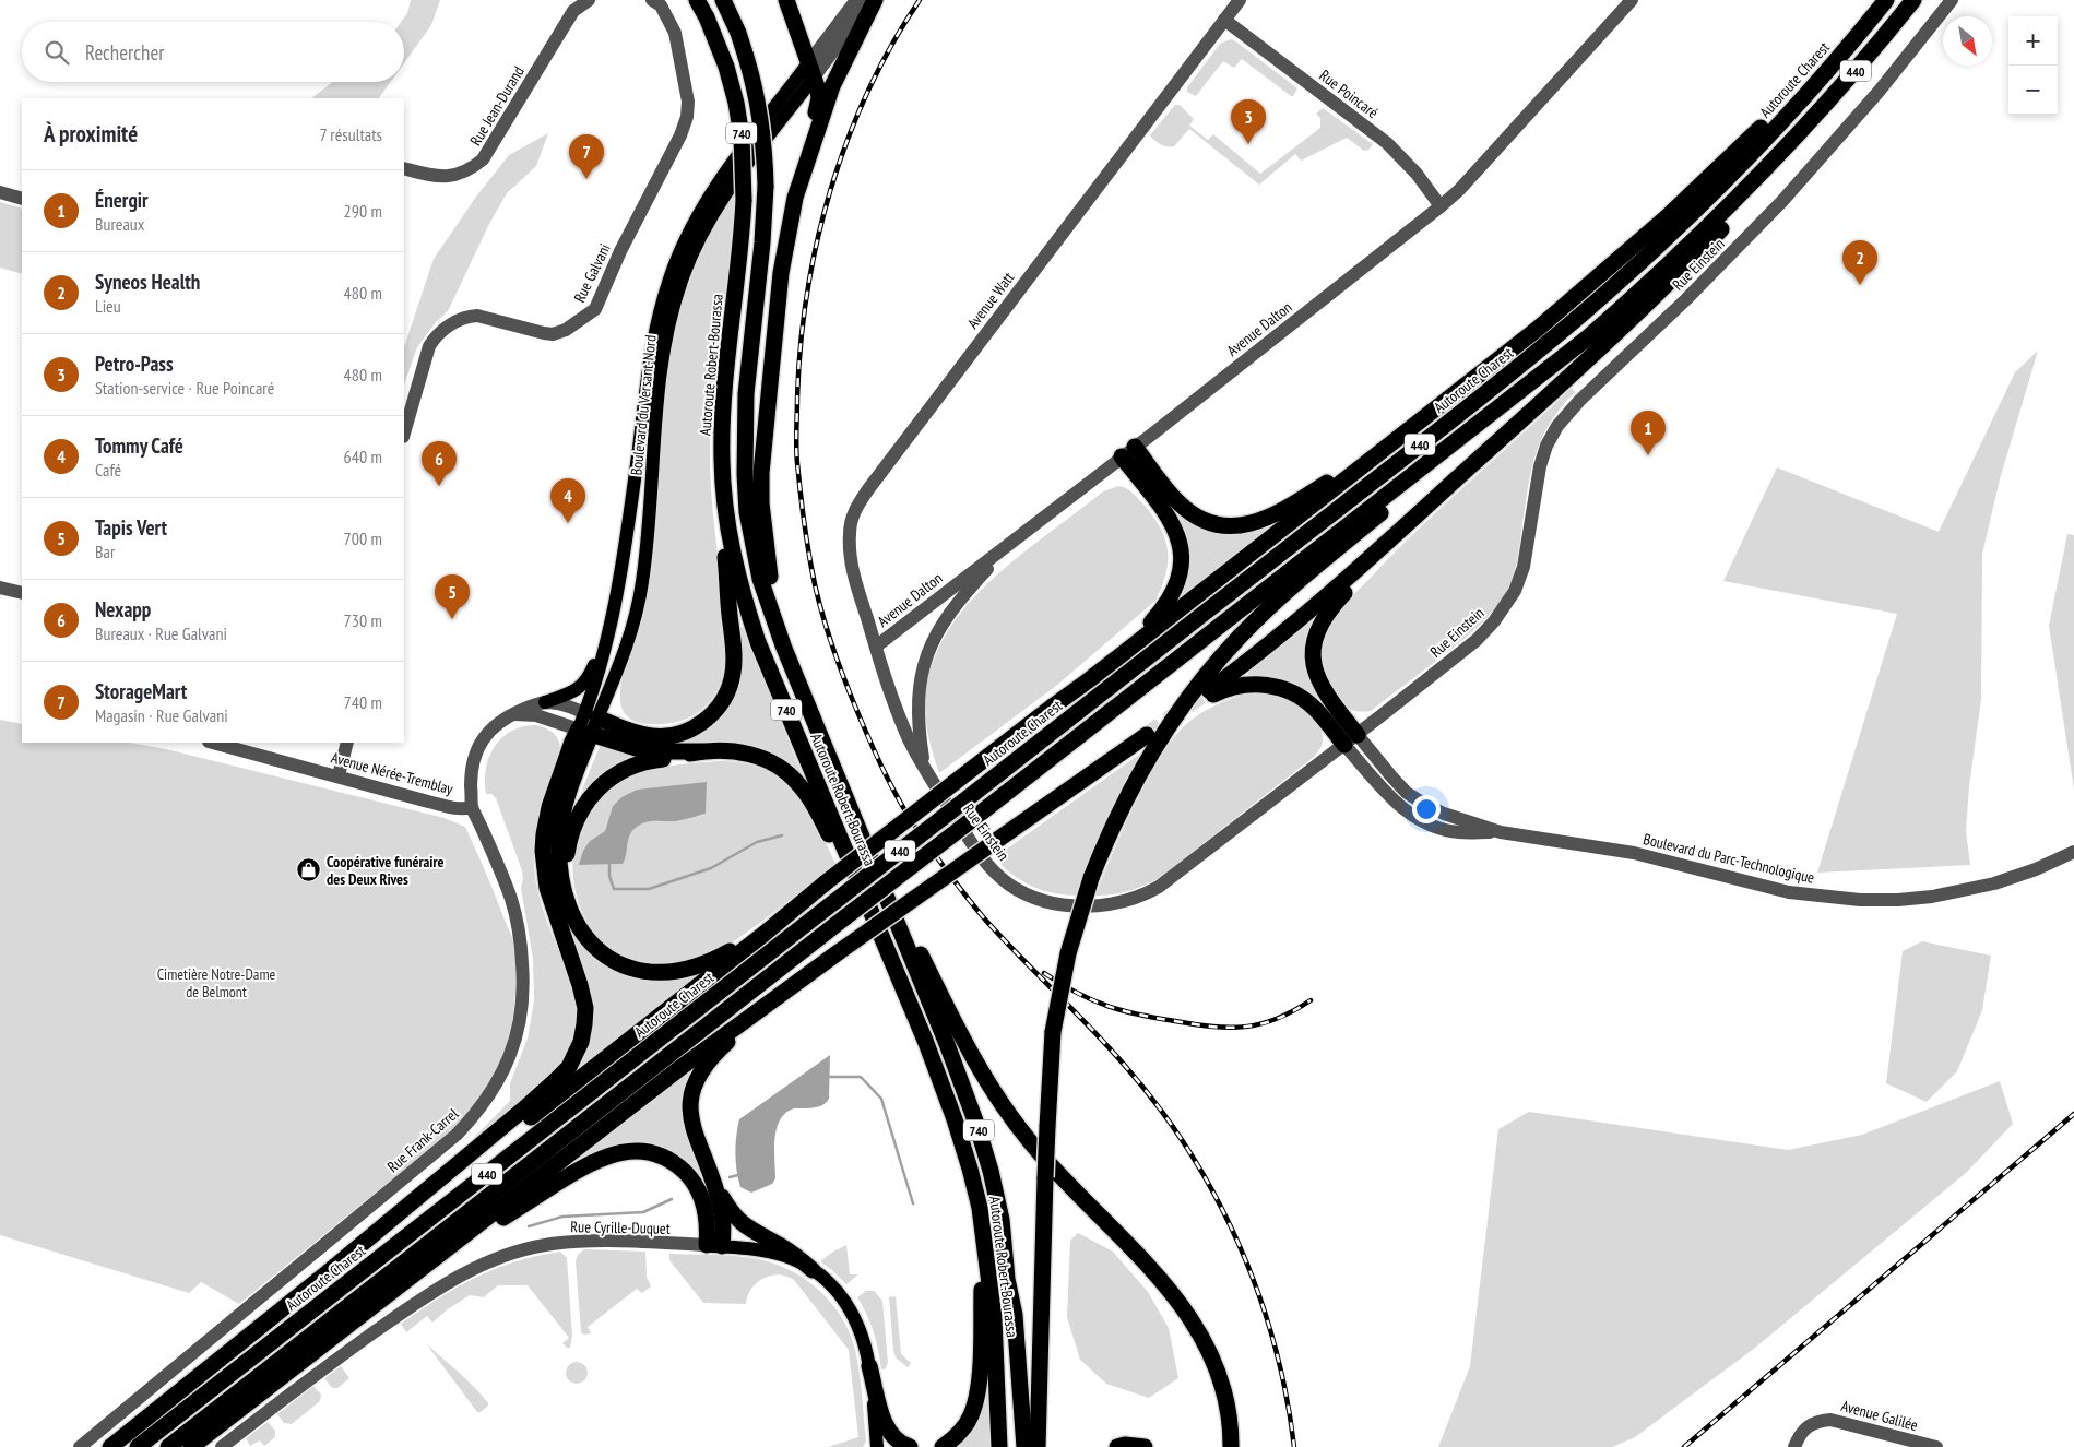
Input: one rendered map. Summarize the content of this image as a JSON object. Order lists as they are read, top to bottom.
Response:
{
  "streets": {
    "highway": [
      "440",
      "Autoroute Charest",
      "740",
      "Autoroute Robert-Bourassa"
    ],
    "main road": ["Boulevard du Versant-Nord", "Rue Cyrille-Duquet"],
    "street": [
      "Rue Poincaré",
      "Rue Jean-Durand",
      "Rue Einstein",
      "Rue Galvani",
      "Avenue Watt",
      "Avenue Dalton",
      "Avenue Nérée-Tremblay",
      "Boulevard du Parc-Technologique",
      "Rue Frank-Carrel",
      "Avenue Galilée"
    ]
  },
  "crossings": [
    ["Rue Poincaré", "Avenue Watt"],
    ["Rue Poincaré", "Avenue Dalton"],
    ["Rue Einstein", "Avenue Watt"],
    ["Rue Einstein", "Avenue Dalton"],
    ["Rue Einstein", "Boulevard du Parc-Technologique"],
    ["Avenue Watt", "Avenue Dalton"],
    ["Avenue Nérée-Tremblay", "Rue Frank-Carrel"]
  ],
  "parks": ["Cimetière Notre-Dame de Belmont"],
  "places": {
    "shop": ["Coopérative funéraire des Deux Rives"]
  },
  "north": "bottom right",
  "page": {
    "map_buttons": ["+", "−"],
    "search": "Rechercher",
    "heading": ["À proximité", "7 résultats"],
    "pins": [
      "3",
      "7",
      "2",
      "1",
      "6",
      "4",
      "5"
    ],
    "list": [
      {
        "mark": "1",
        "name": "Énergir",
        "note": "Bureaux",
        "value": "290 m"
      },
      {
        "mark": "2",
        "name": "Syneos Health",
        "note": "Lieu",
        "value": "480 m"
      },
      {
        "mark": "3",
        "name": "Petro-Pass",
        "note": "Station-service · Rue Poincaré",
        "value": "480 m"
      },
      {
        "mark": "4",
        "name": "Tommy Café",
        "note": "Café",
        "value": "640 m"
      },
      {
        "mark": "5",
        "name": "Tapis Vert",
        "note": "Bar",
        "value": "700 m"
      },
      {
        "mark": "6",
        "name": "Nexapp",
        "note": "Bureaux · Rue Galvani",
        "value": "730 m"
      },
      {
        "mark": "7",
        "name": "StorageMart",
        "note": "Magasin · Rue Galvani",
        "value": "740 m"
      }
    ]
  }
}
